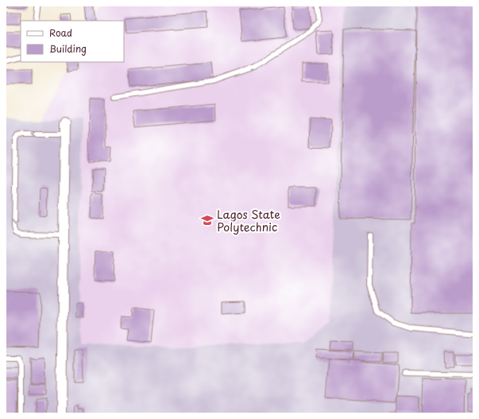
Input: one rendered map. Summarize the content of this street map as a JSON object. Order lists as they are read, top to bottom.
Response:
{
  "places": {
    "school or university": ["Lagos State Polytechnic"]
  },
  "legend": ["Road", "Building"]
}
